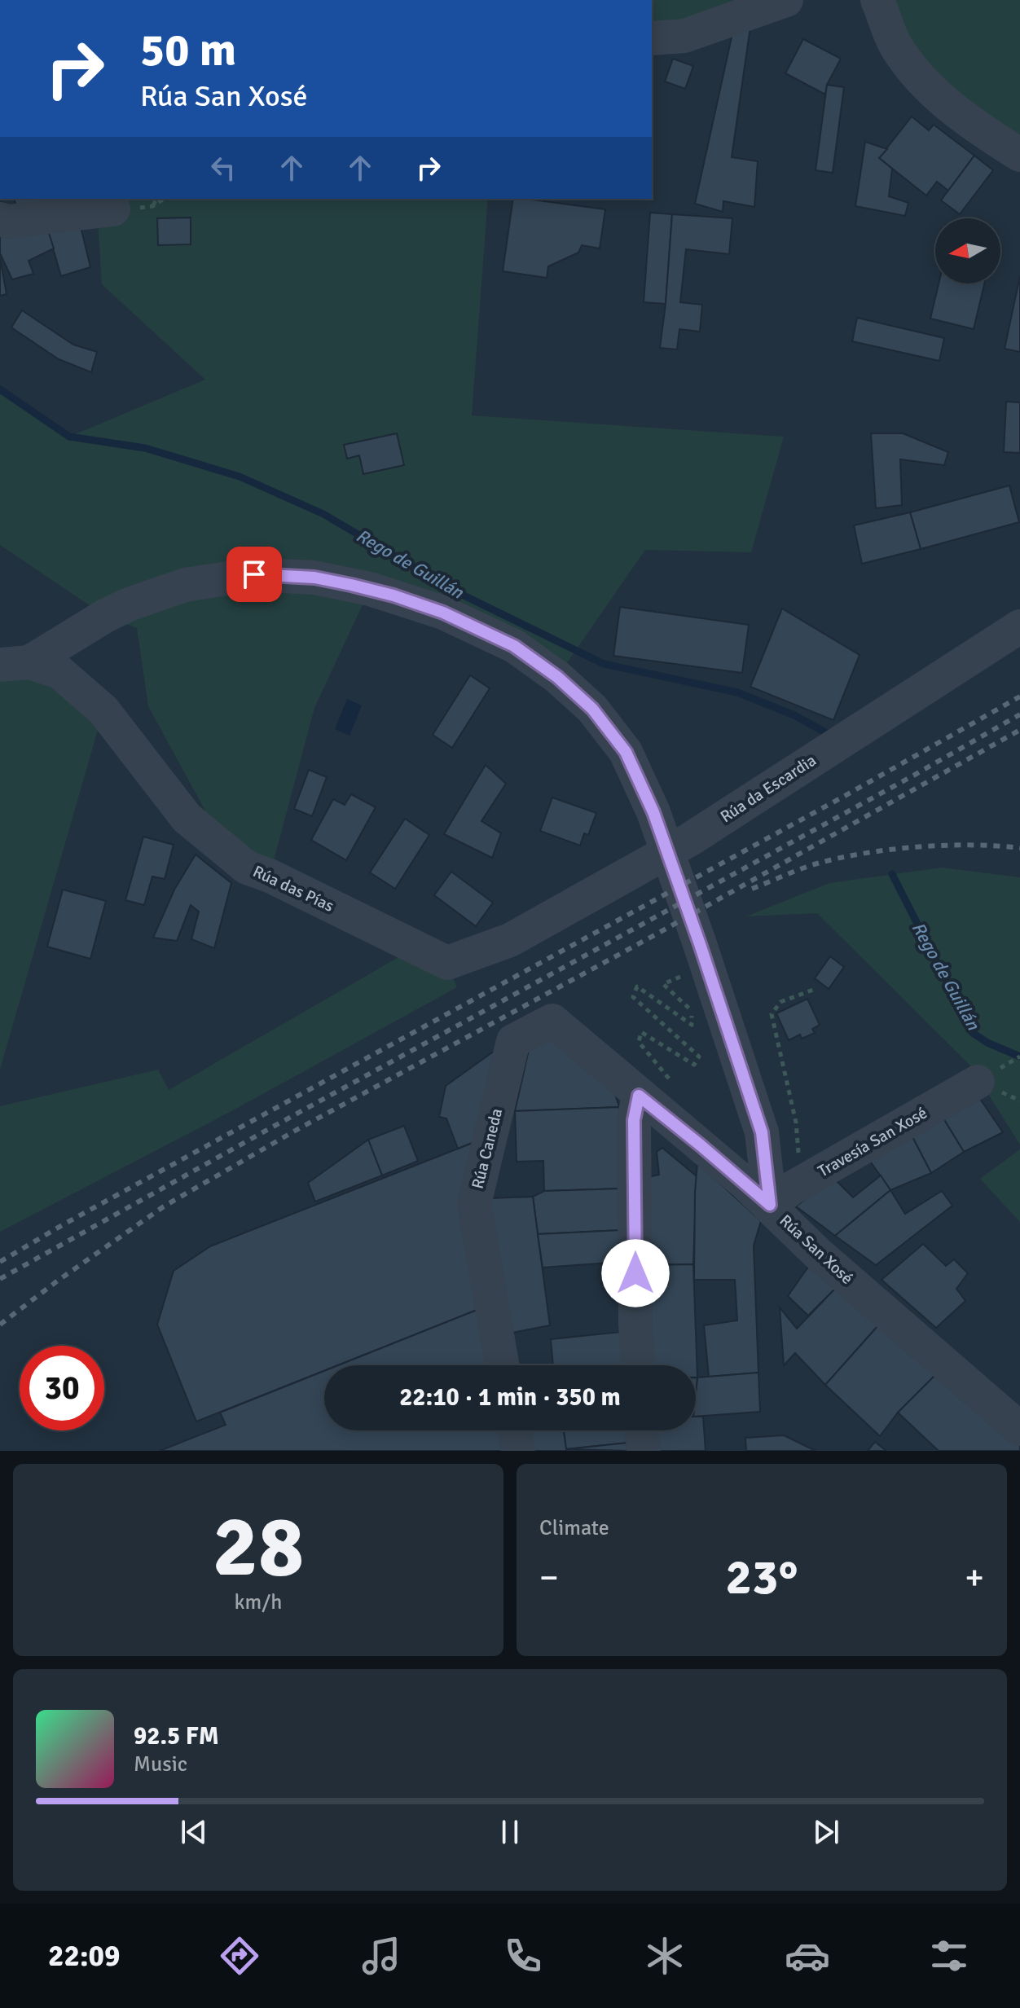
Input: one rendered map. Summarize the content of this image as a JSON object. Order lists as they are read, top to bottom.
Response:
{
  "streets": {
    "street": [
      "Rúa da Escardia",
      "Rúa das Pías",
      "Travesía San Xosé",
      "Rúa Caneda",
      "Rúa San Xosé"
    ]
  },
  "crossings": [
    ["Rúa da Escardia", "Rúa das Pías"],
    ["Travesía San Xosé", "Rúa San Xosé"],
    ["Rúa Caneda", "Rúa San Xosé"]
  ],
  "water": ["Rego de Guillán"],
  "north": "left",
  "page": {
    "turn": ["50 m", "Rúa San Xosé"],
    "limit": "30",
    "trip": "22:10 · 1 min · 350 m",
    "tile": [
      ["28", "km/h"],
      "Climate"
    ],
    "heat": ["−", "23°", "+"],
    "song": ["92.5 FM", "Music"],
    "tabs": "22:09"
  }
}
